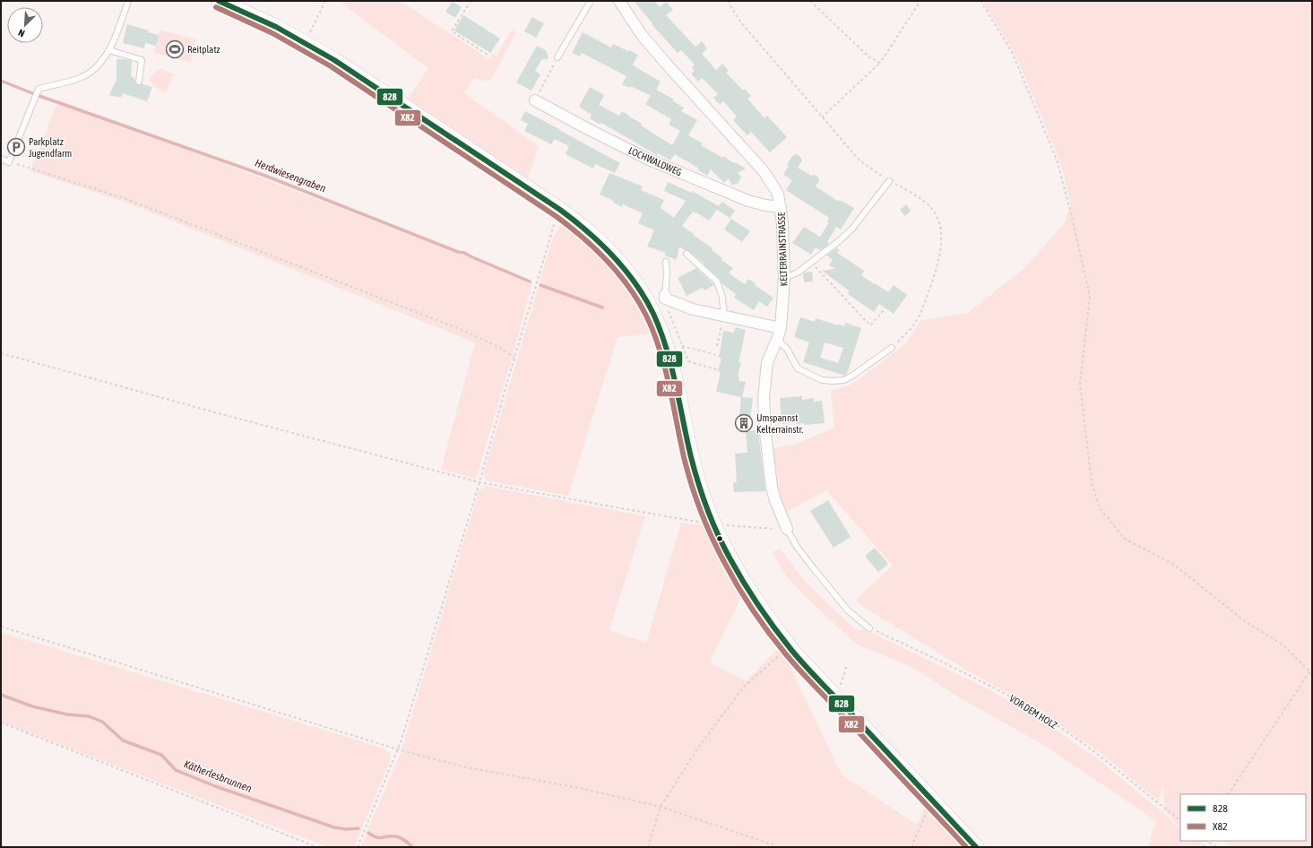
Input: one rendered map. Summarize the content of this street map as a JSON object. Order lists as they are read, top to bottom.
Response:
{
  "streets": {
    "street": ["LOCHWALDWEG", "KELTERRAINSTRASSE"],
    "path": ["VOR DEM HOLZ"]
  },
  "crossings": [
    ["LOCHWALDWEG", "KELTERRAINSTRASSE"]
  ],
  "water": ["Herdwiesengraben", "Kätherlesbrunnen"],
  "places": {
    "sports": ["Reitplatz"],
    "parking": ["Parkplatz Jugendfarm"],
    "building": ["Umspannst Kelterrainstr."]
  },
  "lines": ["transit line 828", "transit line X82"],
  "legend": ["828", "X82"],
  "north": "bottom left"
}
